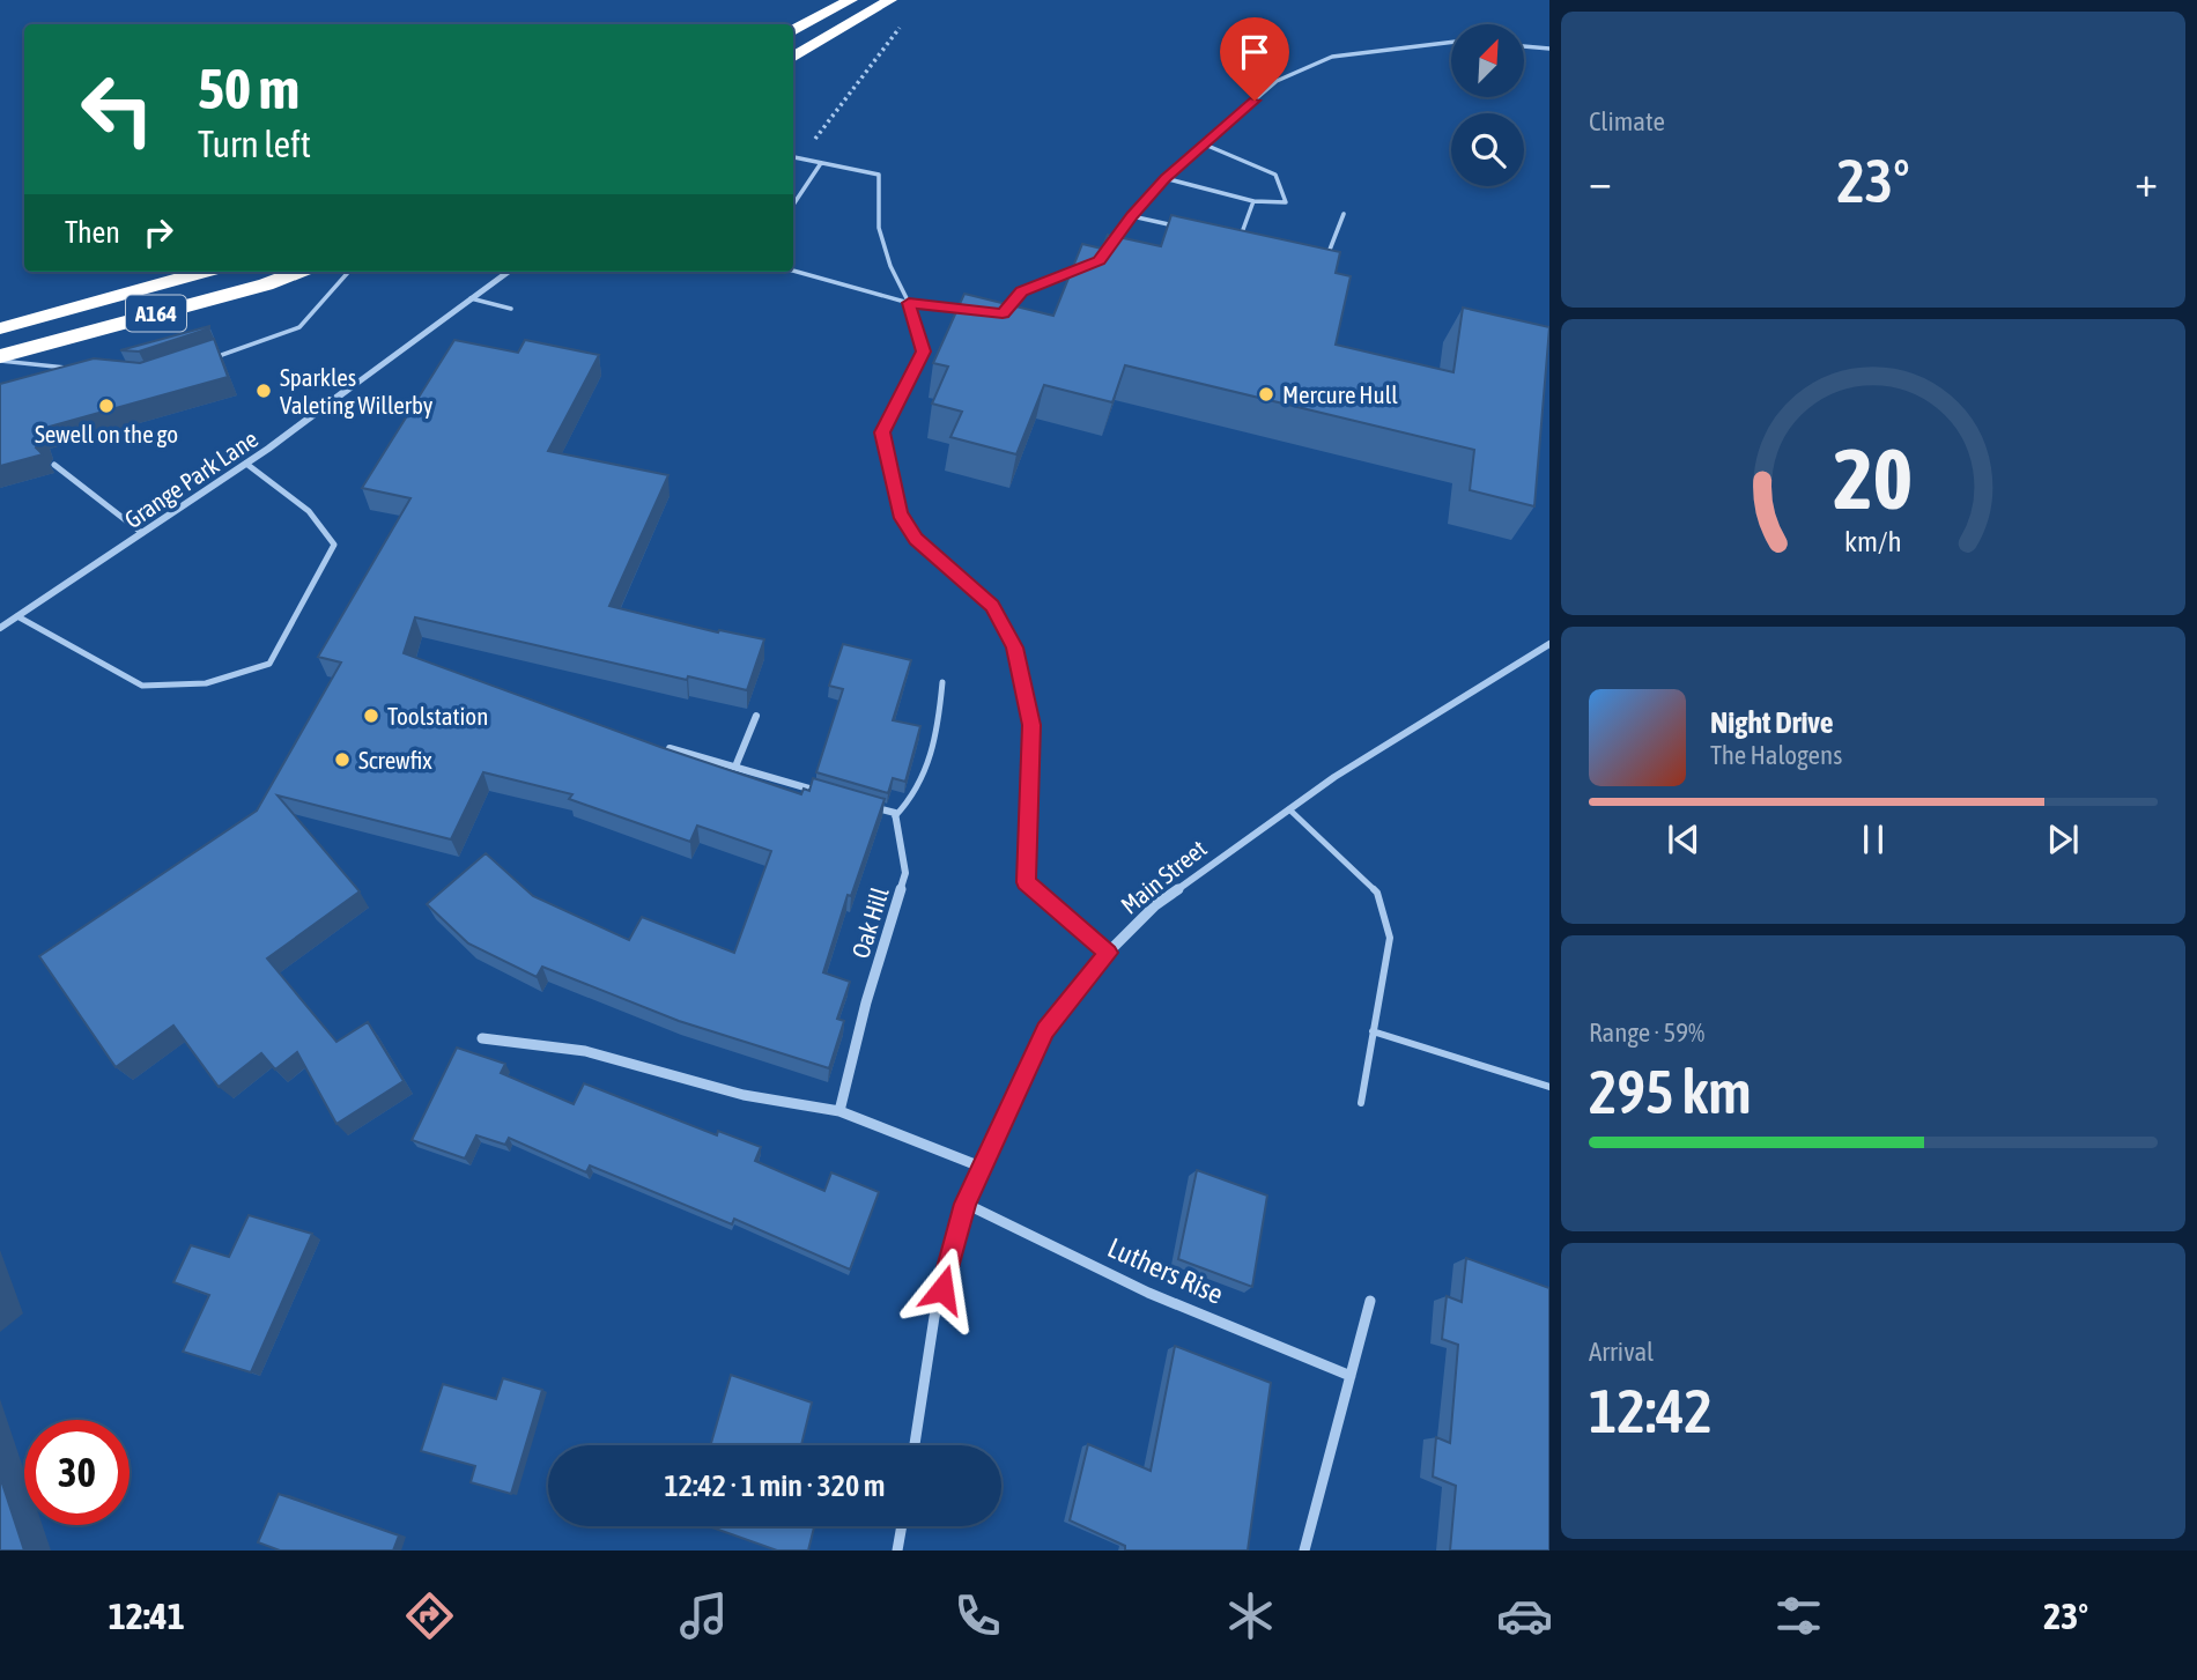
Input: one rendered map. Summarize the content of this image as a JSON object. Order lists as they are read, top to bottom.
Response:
{
  "streets": {
    "highway": ["A164"],
    "street": [
      "Grange Park Lane",
      "Main Street",
      "Oak Hill",
      "Luthers Rise"
    ]
  },
  "crossings": [
    ["Main Street", "Luthers Rise"]
  ],
  "places": [
    "Sparkles Valeting Willerby",
    "Mercure Hull",
    "Sewell on the go",
    "Toolstation",
    "Screwfix"
  ],
  "north": "top right",
  "page": {
    "tile": [
      "Climate",
      ["Range · 59%", "295 km"],
      ["Arrival", "12:42"]
    ],
    "turn": ["50 m", "Turn left"],
    "heat": ["−", "23°", "+"],
    "then": "Then",
    "song": ["Night Drive", "The Halogens"],
    "limit": "30",
    "trip": "12:42 · 1 min · 320 m",
    "tabs": ["12:41", "23°"],
    "gauge": ["20", "km/h"]
  }
}
